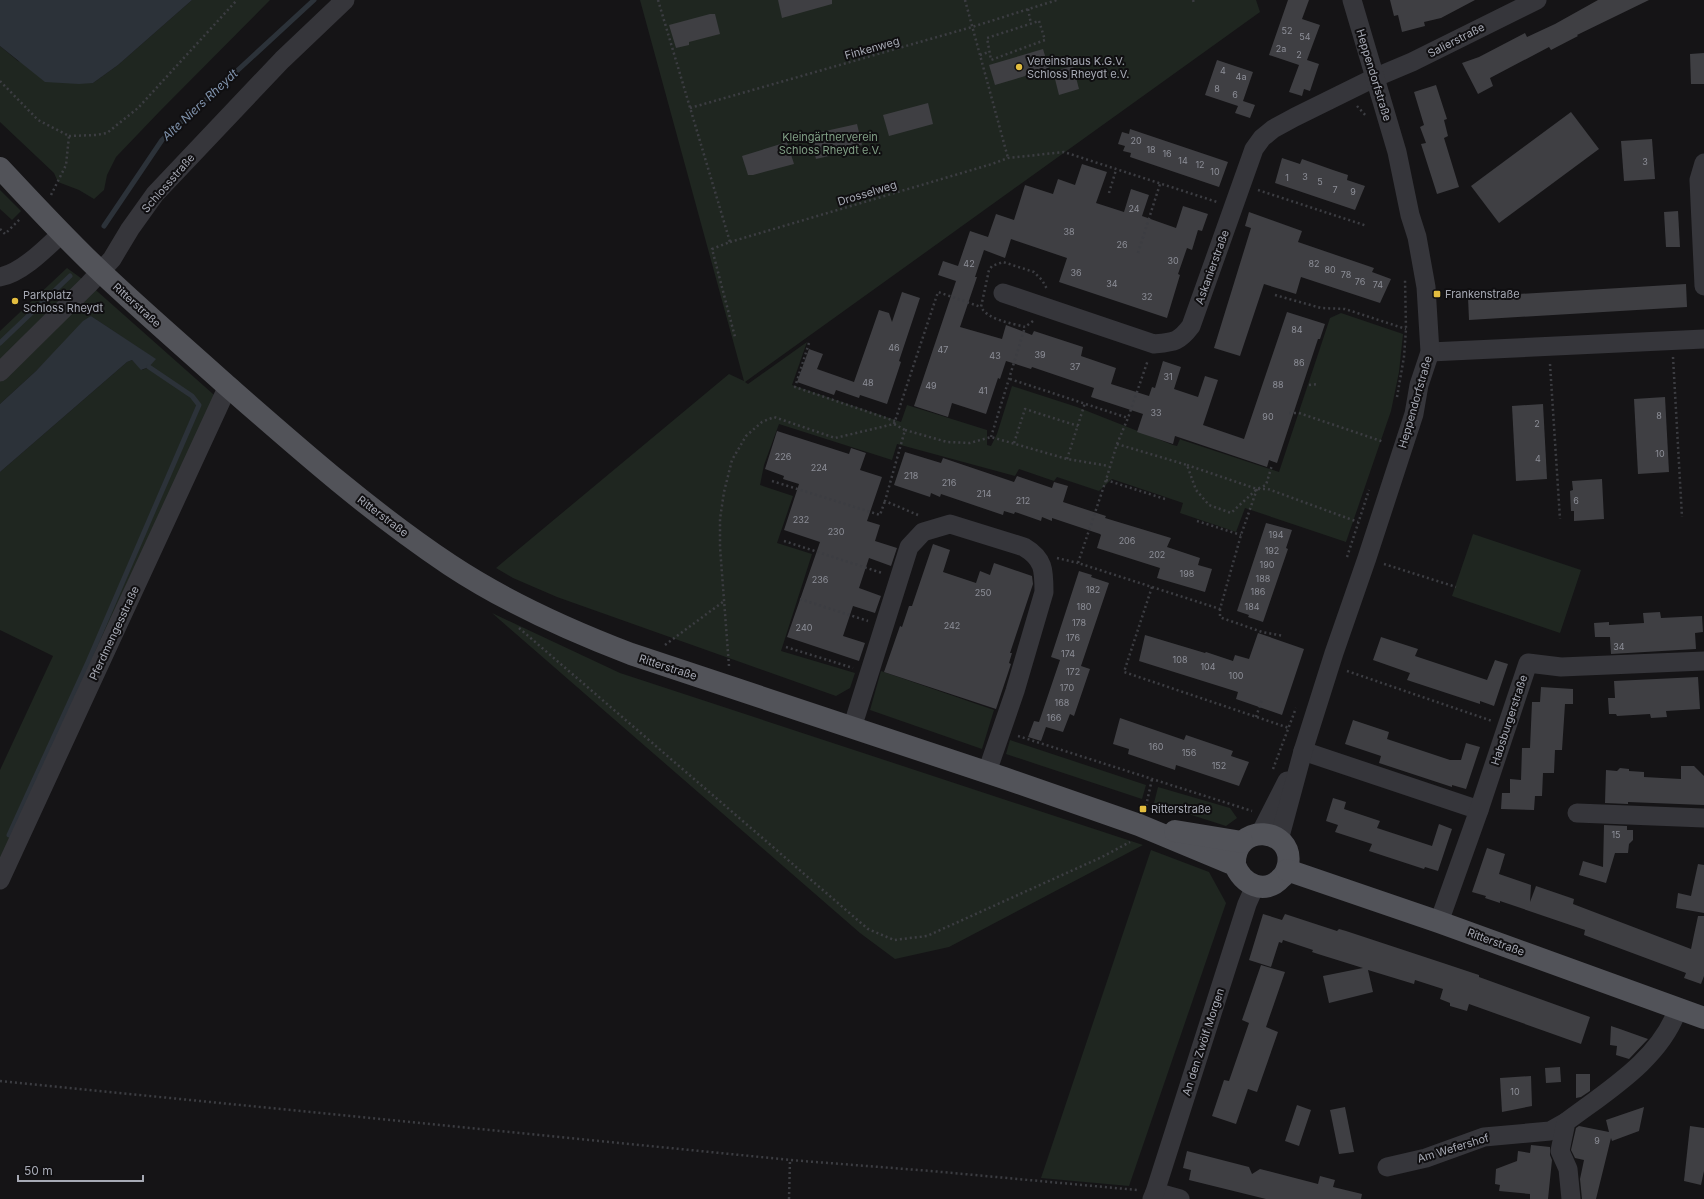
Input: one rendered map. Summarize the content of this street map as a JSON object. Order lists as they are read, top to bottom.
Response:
{
  "streets": {
    "main road": ["Ritterstraße"],
    "street": [
      "Salierstraße",
      "Heppendorfstraße",
      "Schlossstraße",
      "Askanierstraße",
      "Pferdmengesstraße",
      "Habsburgerstraße",
      "An den Zwölf Morgen",
      "Am Wefershof"
    ],
    "path": ["Finkenweg", "Drosselweg"]
  },
  "crossings": [
    ["Salierstraße", "Heppendorfstraße"],
    ["Salierstraße", "Askanierstraße"],
    ["Heppendorfstraße", "Askanierstraße"],
    ["Heppendorfstraße", "Ritterstraße"],
    ["Heppendorfstraße", "An den Zwölf Morgen"],
    ["Schlossstraße", "Ritterstraße"],
    ["Ritterstraße", "Pferdmengesstraße"],
    ["Ritterstraße", "Habsburgerstraße"],
    ["Ritterstraße", "An den Zwölf Morgen"],
    ["Ritterstraße", "Am Wefershof"]
  ],
  "water": ["Alte Niers Rheydt"],
  "parks": ["Kleingärtnerverein Schloss Rheydt e.V."],
  "places": {
    "other": ["Vereinshaus K.G.V. Schloss Rheydt e.V.", "Parkplatz Schloss Rheydt"],
    "transit": ["Frankenstraße", "Ritterstraße"]
  },
  "house_numbers": [
    "52",
    "54",
    "2a",
    "2",
    "4",
    "4a",
    "8",
    "6",
    "20",
    "18",
    "16",
    "14",
    "3",
    "12",
    "10",
    "3",
    "1",
    "5",
    "7",
    "9",
    "24",
    "38",
    "26",
    "30",
    "42",
    "82",
    "80",
    "36",
    "78",
    "76",
    "34",
    "74",
    "32",
    "84",
    "46",
    "47",
    "39",
    "43",
    "86",
    "37",
    "31",
    "48",
    "88",
    "49",
    "41",
    "33",
    "8",
    "90",
    "2",
    "10",
    "226",
    "4",
    "224",
    "218",
    "216",
    "214",
    "212",
    "6",
    "232",
    "230",
    "194",
    "206",
    "192",
    "202",
    "190",
    "198",
    "188",
    "236",
    "182",
    "186",
    "250",
    "180",
    "184",
    "178",
    "242",
    "240",
    "176",
    "34",
    "174",
    "108",
    "104",
    "172",
    "100",
    "170",
    "168",
    "166",
    "160",
    "156",
    "152",
    "15",
    "10",
    "9"
  ],
  "scale_bar": "50 m"
}
